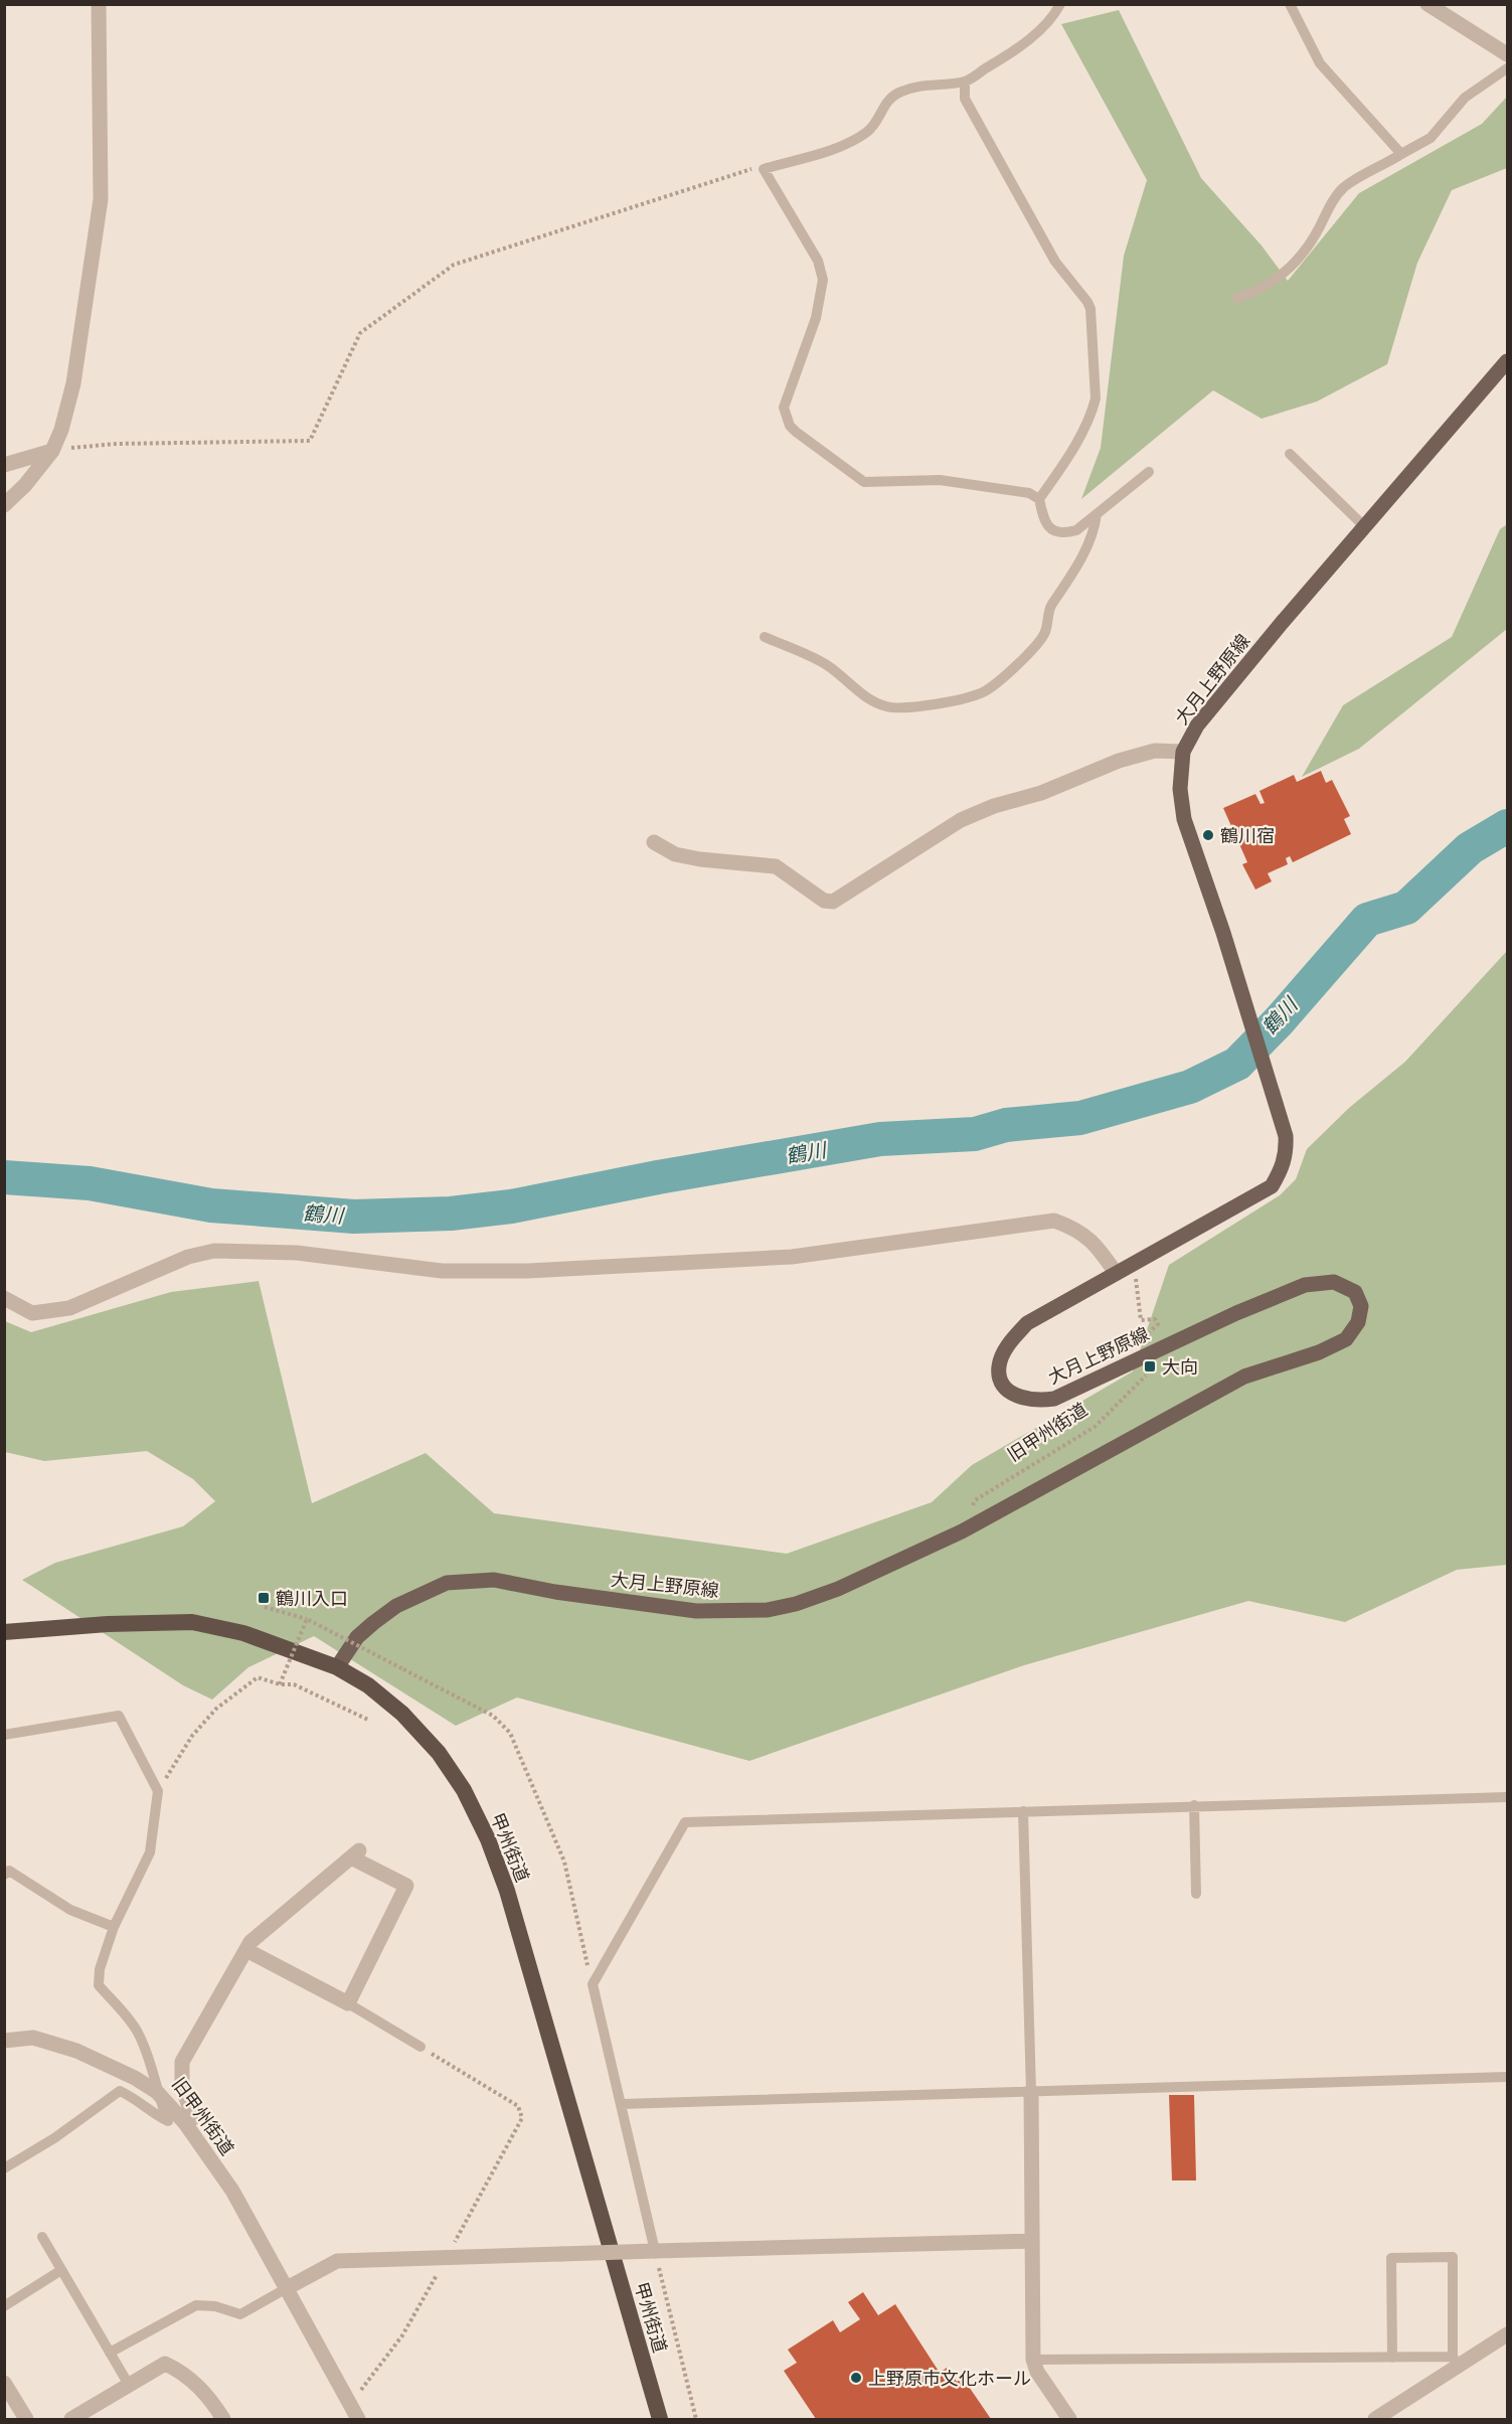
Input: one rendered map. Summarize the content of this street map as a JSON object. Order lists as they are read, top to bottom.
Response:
{
  "streets": {
    "highway": ["甲州街道"],
    "main road": ["大月上野原線"],
    "street": ["旧甲州街道"]
  },
  "crossings": [
    ["大月上野原線", "旧甲州街道"],
    ["大月上野原線", "甲州街道"]
  ],
  "water": ["鶴川"],
  "places": {
    "other": ["鶴川宿", "上野原市文化ホール"],
    "transit": ["大向", "鶴川入口"]
  }
}
